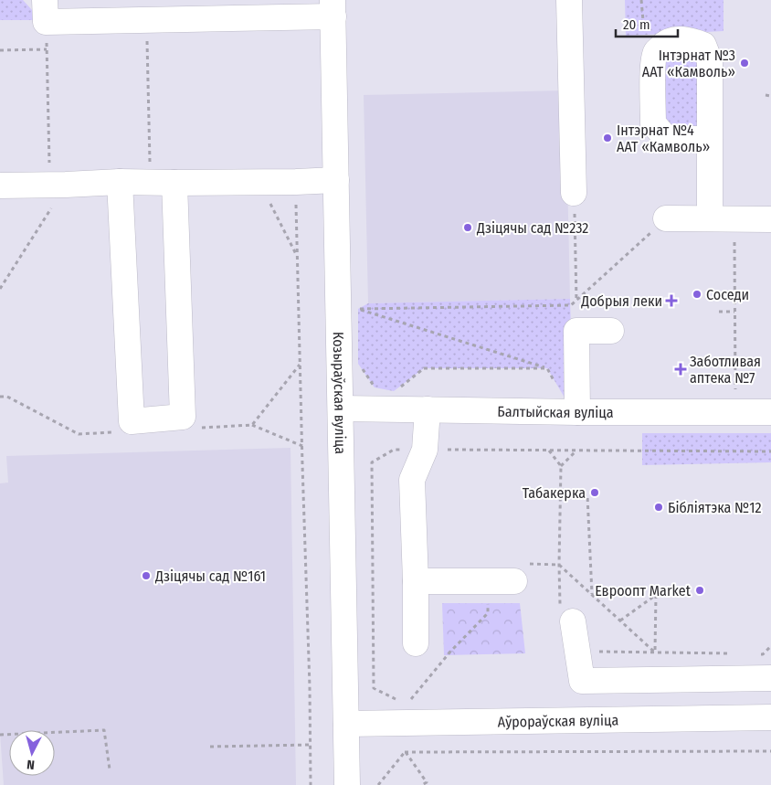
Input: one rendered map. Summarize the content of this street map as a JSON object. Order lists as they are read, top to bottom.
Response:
{
  "streets": {
    "street": ["Козыраўская вуліца", "Балтыйская вуліца", "Аўрораўская вуліца"]
  },
  "crossings": [
    ["Козыраўская вуліца", "Балтыйская вуліца"],
    ["Козыраўская вуліца", "Аўрораўская вуліца"]
  ],
  "places": {
    "other": [
      "Інтэрнат №3 ААТ «Камволь»",
      "Інтэрнат №4 ААТ «Камволь»",
      "Дзіцячы сад №232",
      "Соседи",
      "Табакерка",
      "Бібліятэка №12",
      "Дзіцячы сад №161",
      "Евроопт Market"
    ],
    "health": ["Добрыя леки", "Заботливая аптека №7"]
  },
  "scale_bar": "20 m",
  "north": "bottom"
}
